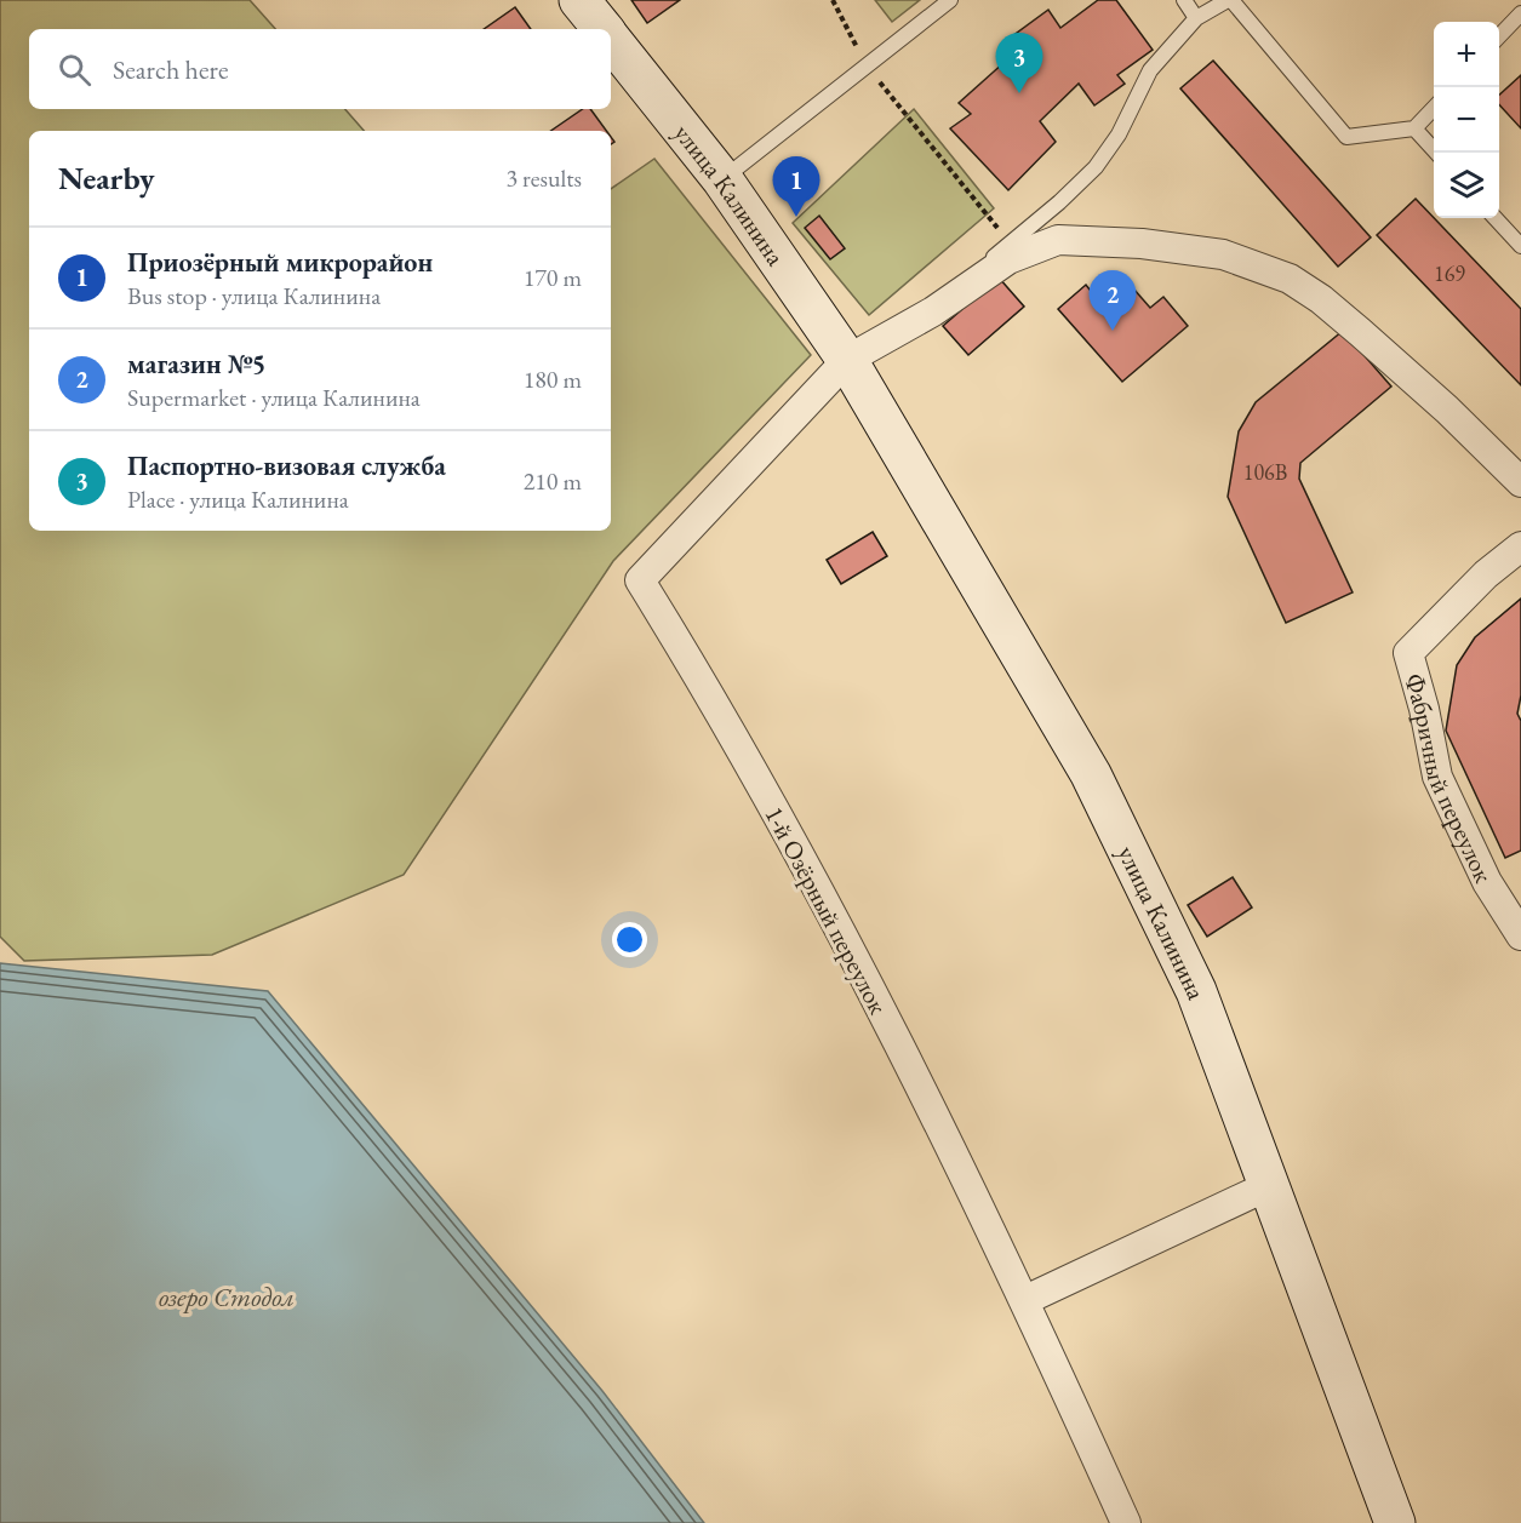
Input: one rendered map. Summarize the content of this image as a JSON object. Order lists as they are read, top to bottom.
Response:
{
  "streets": {
    "main road": ["улица Калинина"],
    "street": ["Фабричный переулок", "1-й Озёрный переулок"]
  },
  "crossings": [
    ["улица Калинина", "1-й Озёрный переулок"]
  ],
  "water": ["озеро Стодол"],
  "house_numbers": ["169", "106В"],
  "page": {
    "map_buttons": ["+", "−"],
    "search": "Search here",
    "pins": ["3", "1", "2"],
    "heading": ["Nearby", "3 results"],
    "list": [
      {
        "mark": "1",
        "name": "Приозёрный микрорайон",
        "note": "Bus stop · улица Калинина",
        "value": "170 m"
      },
      {
        "mark": "2",
        "name": "магазин №5",
        "note": "Supermarket · улица Калинина",
        "value": "180 m"
      },
      {
        "mark": "3",
        "name": "Паспортно-визовая служба",
        "note": "Place · улица Калинина",
        "value": "210 m"
      }
    ]
  }
}
